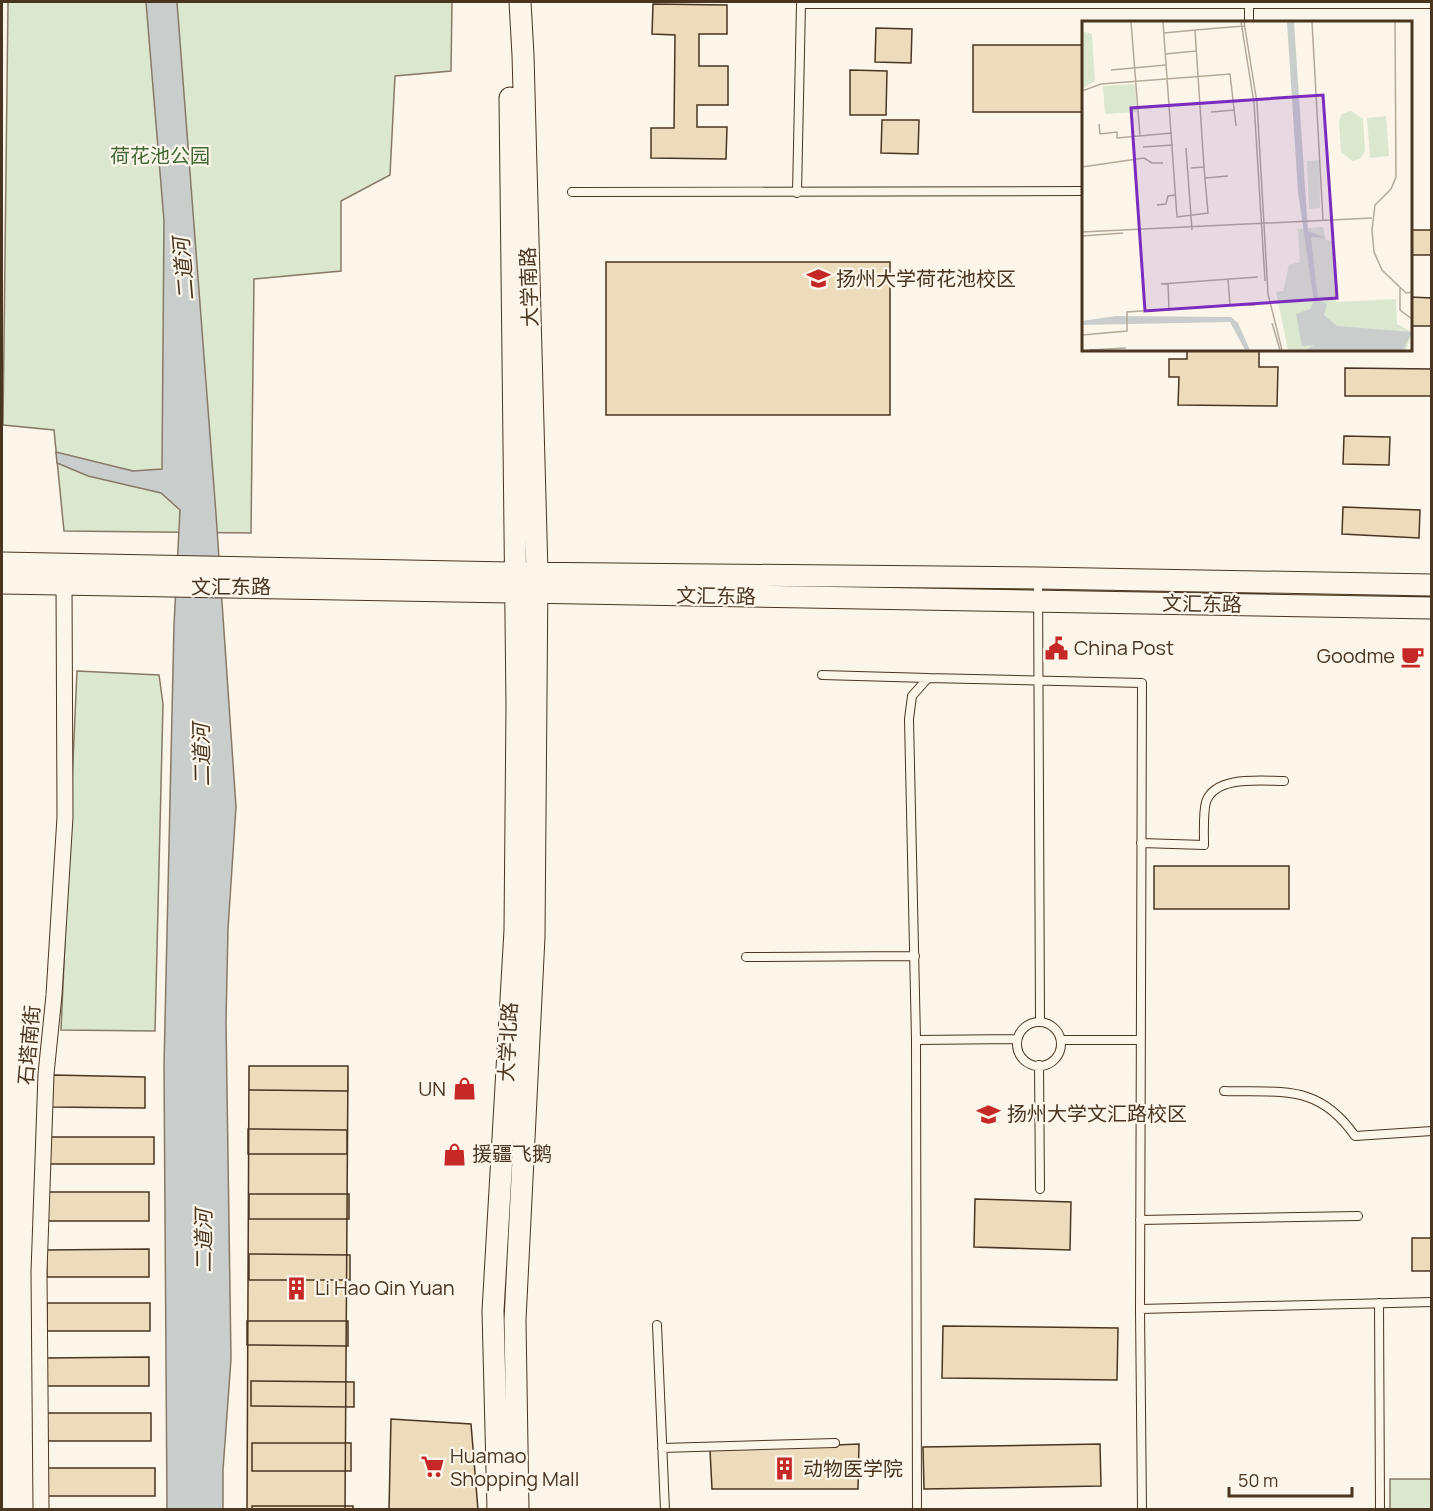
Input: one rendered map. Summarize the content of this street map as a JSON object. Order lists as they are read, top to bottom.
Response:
{
  "streets": {
    "street": [
      "大学南路",
      "文汇东路",
      "大学北路",
      "石塔南街"
    ]
  },
  "crossings": [
    ["大学南路", "文汇东路"],
    ["大学南路", "大学北路"],
    ["文汇东路", "大学北路"],
    ["文汇东路", "石塔南街"]
  ],
  "water": ["二道河"],
  "parks": ["荷花池公园"],
  "places": {
    "school or university": ["扬州大学荷花池校区", "扬州大学文汇路校区"],
    "public building": ["China Post"],
    "cafe": ["Goodme"],
    "shop": ["UN", "援疆飞鹅"],
    "building": ["Li Hao Qin Yuan", "动物医学院"],
    "supermarket": ["Huamao Shopping Mall"]
  },
  "scale_bar": "50 m"
}
